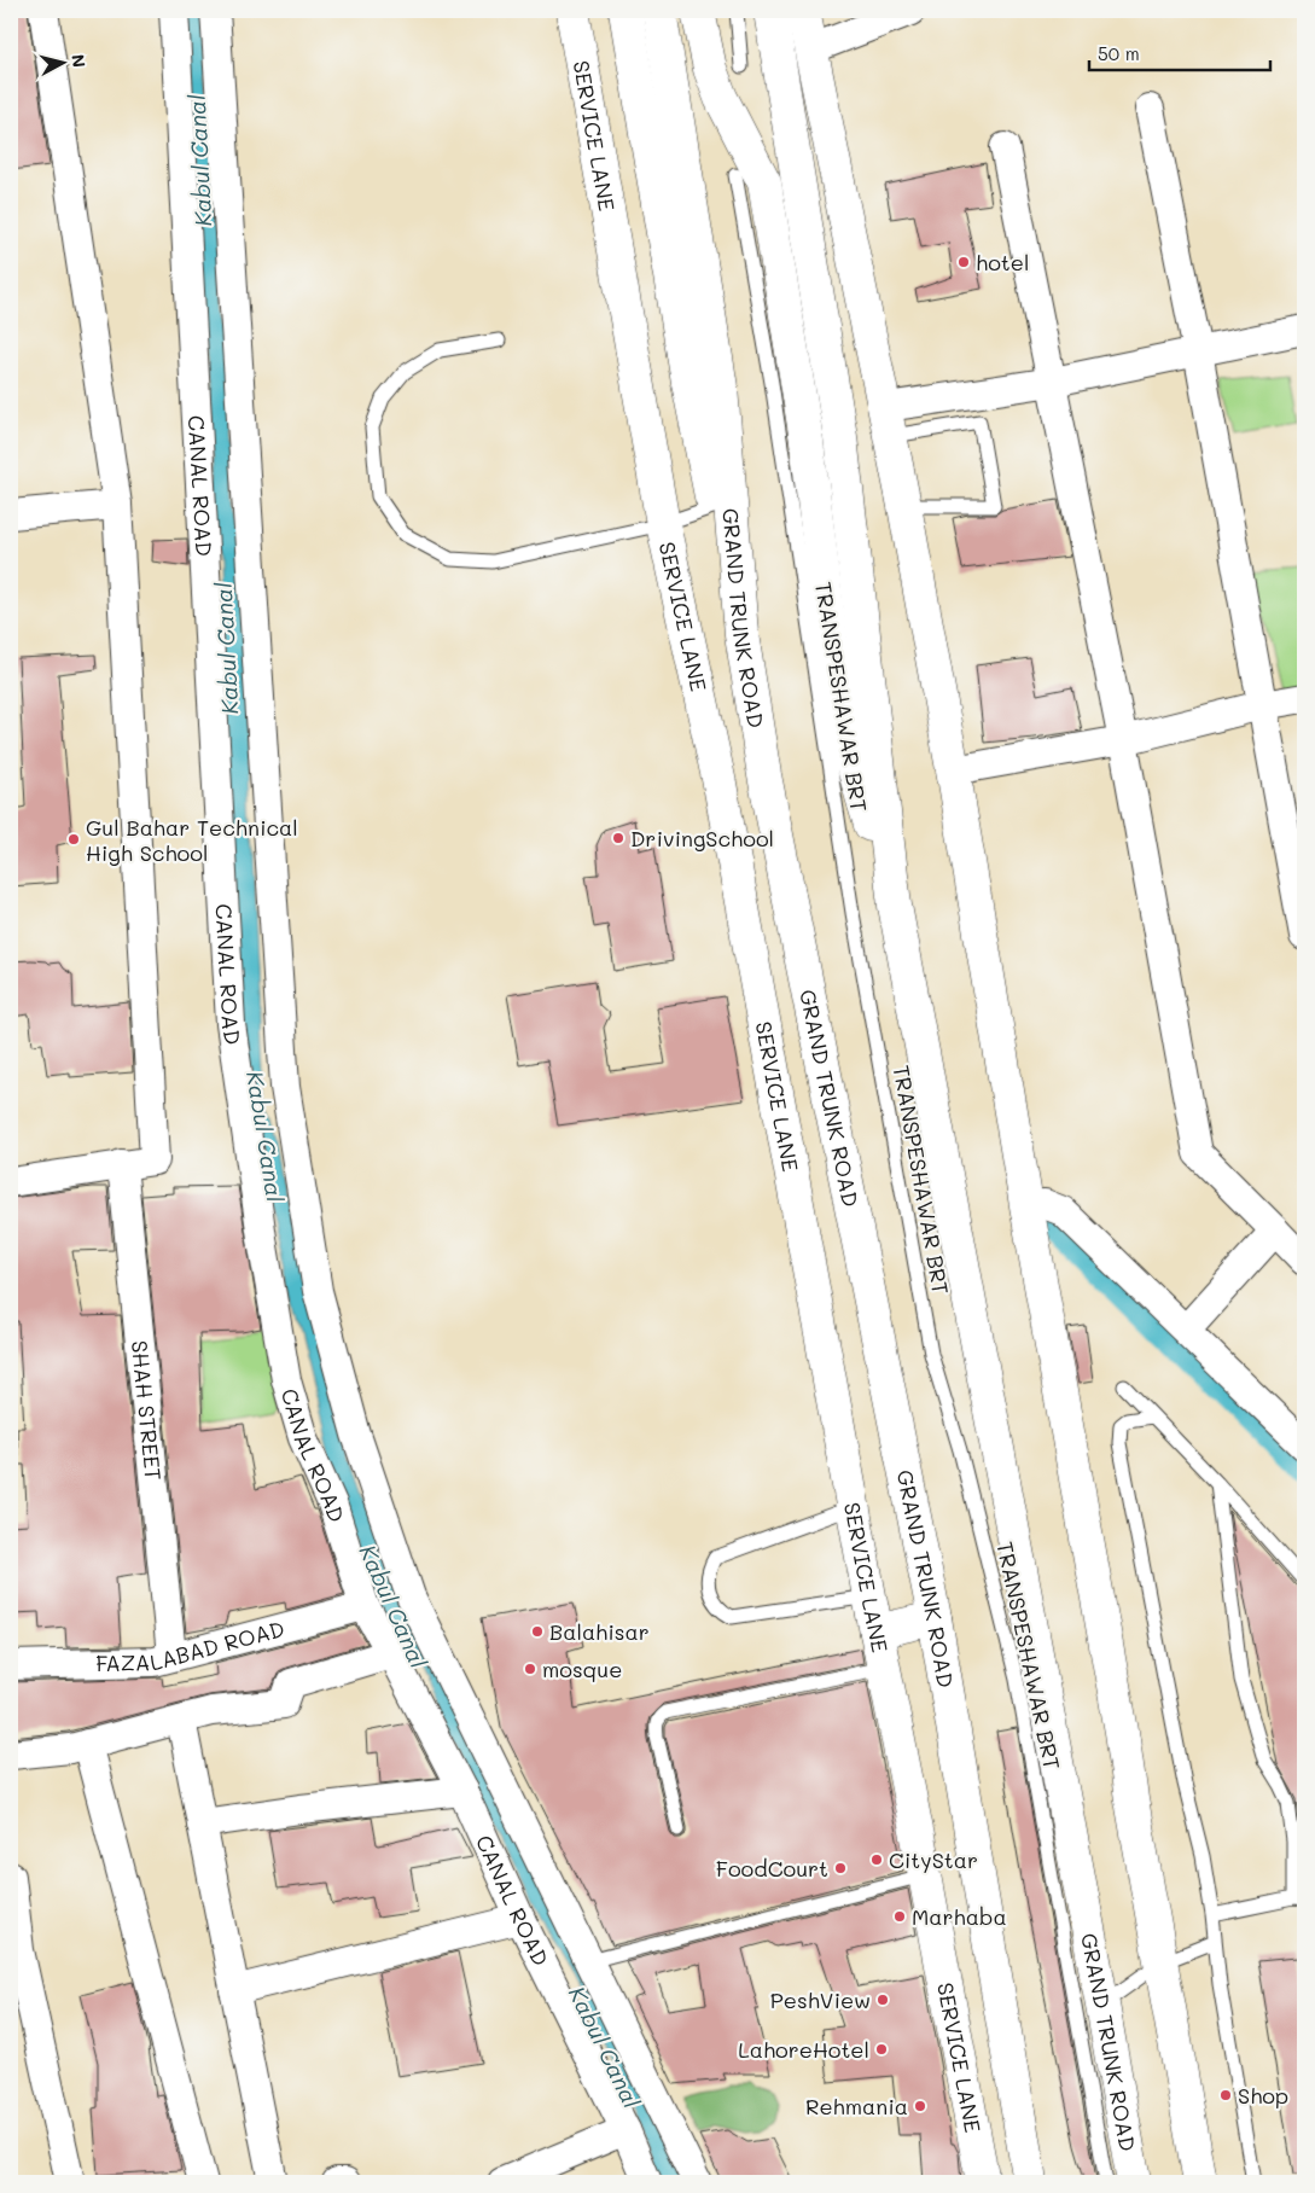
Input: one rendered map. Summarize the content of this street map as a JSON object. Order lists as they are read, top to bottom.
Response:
{
  "streets": {
    "main road": ["SERVICE LANE", "GRAND TRUNK ROAD"],
    "street": ["CANAL ROAD", "SHAH STREET", "FAZALABAD ROAD"],
    "lane": ["TRANSPESHAWAR BRT"]
  },
  "crossings": [
    ["CANAL ROAD", "FAZALABAD ROAD"],
    ["SHAH STREET", "FAZALABAD ROAD"]
  ],
  "water": ["Kabul Canal"],
  "places": [
    "hotel",
    "DrivingSchool",
    "Gul Bahar Technical High School",
    "Balahisar",
    "mosque",
    "CityStar",
    "FoodCourt",
    "Marhaba",
    "PeshView",
    "LahoreHotel",
    "Shop",
    "Rehmania"
  ],
  "scale_bar": "50 m",
  "north": "right"
}
